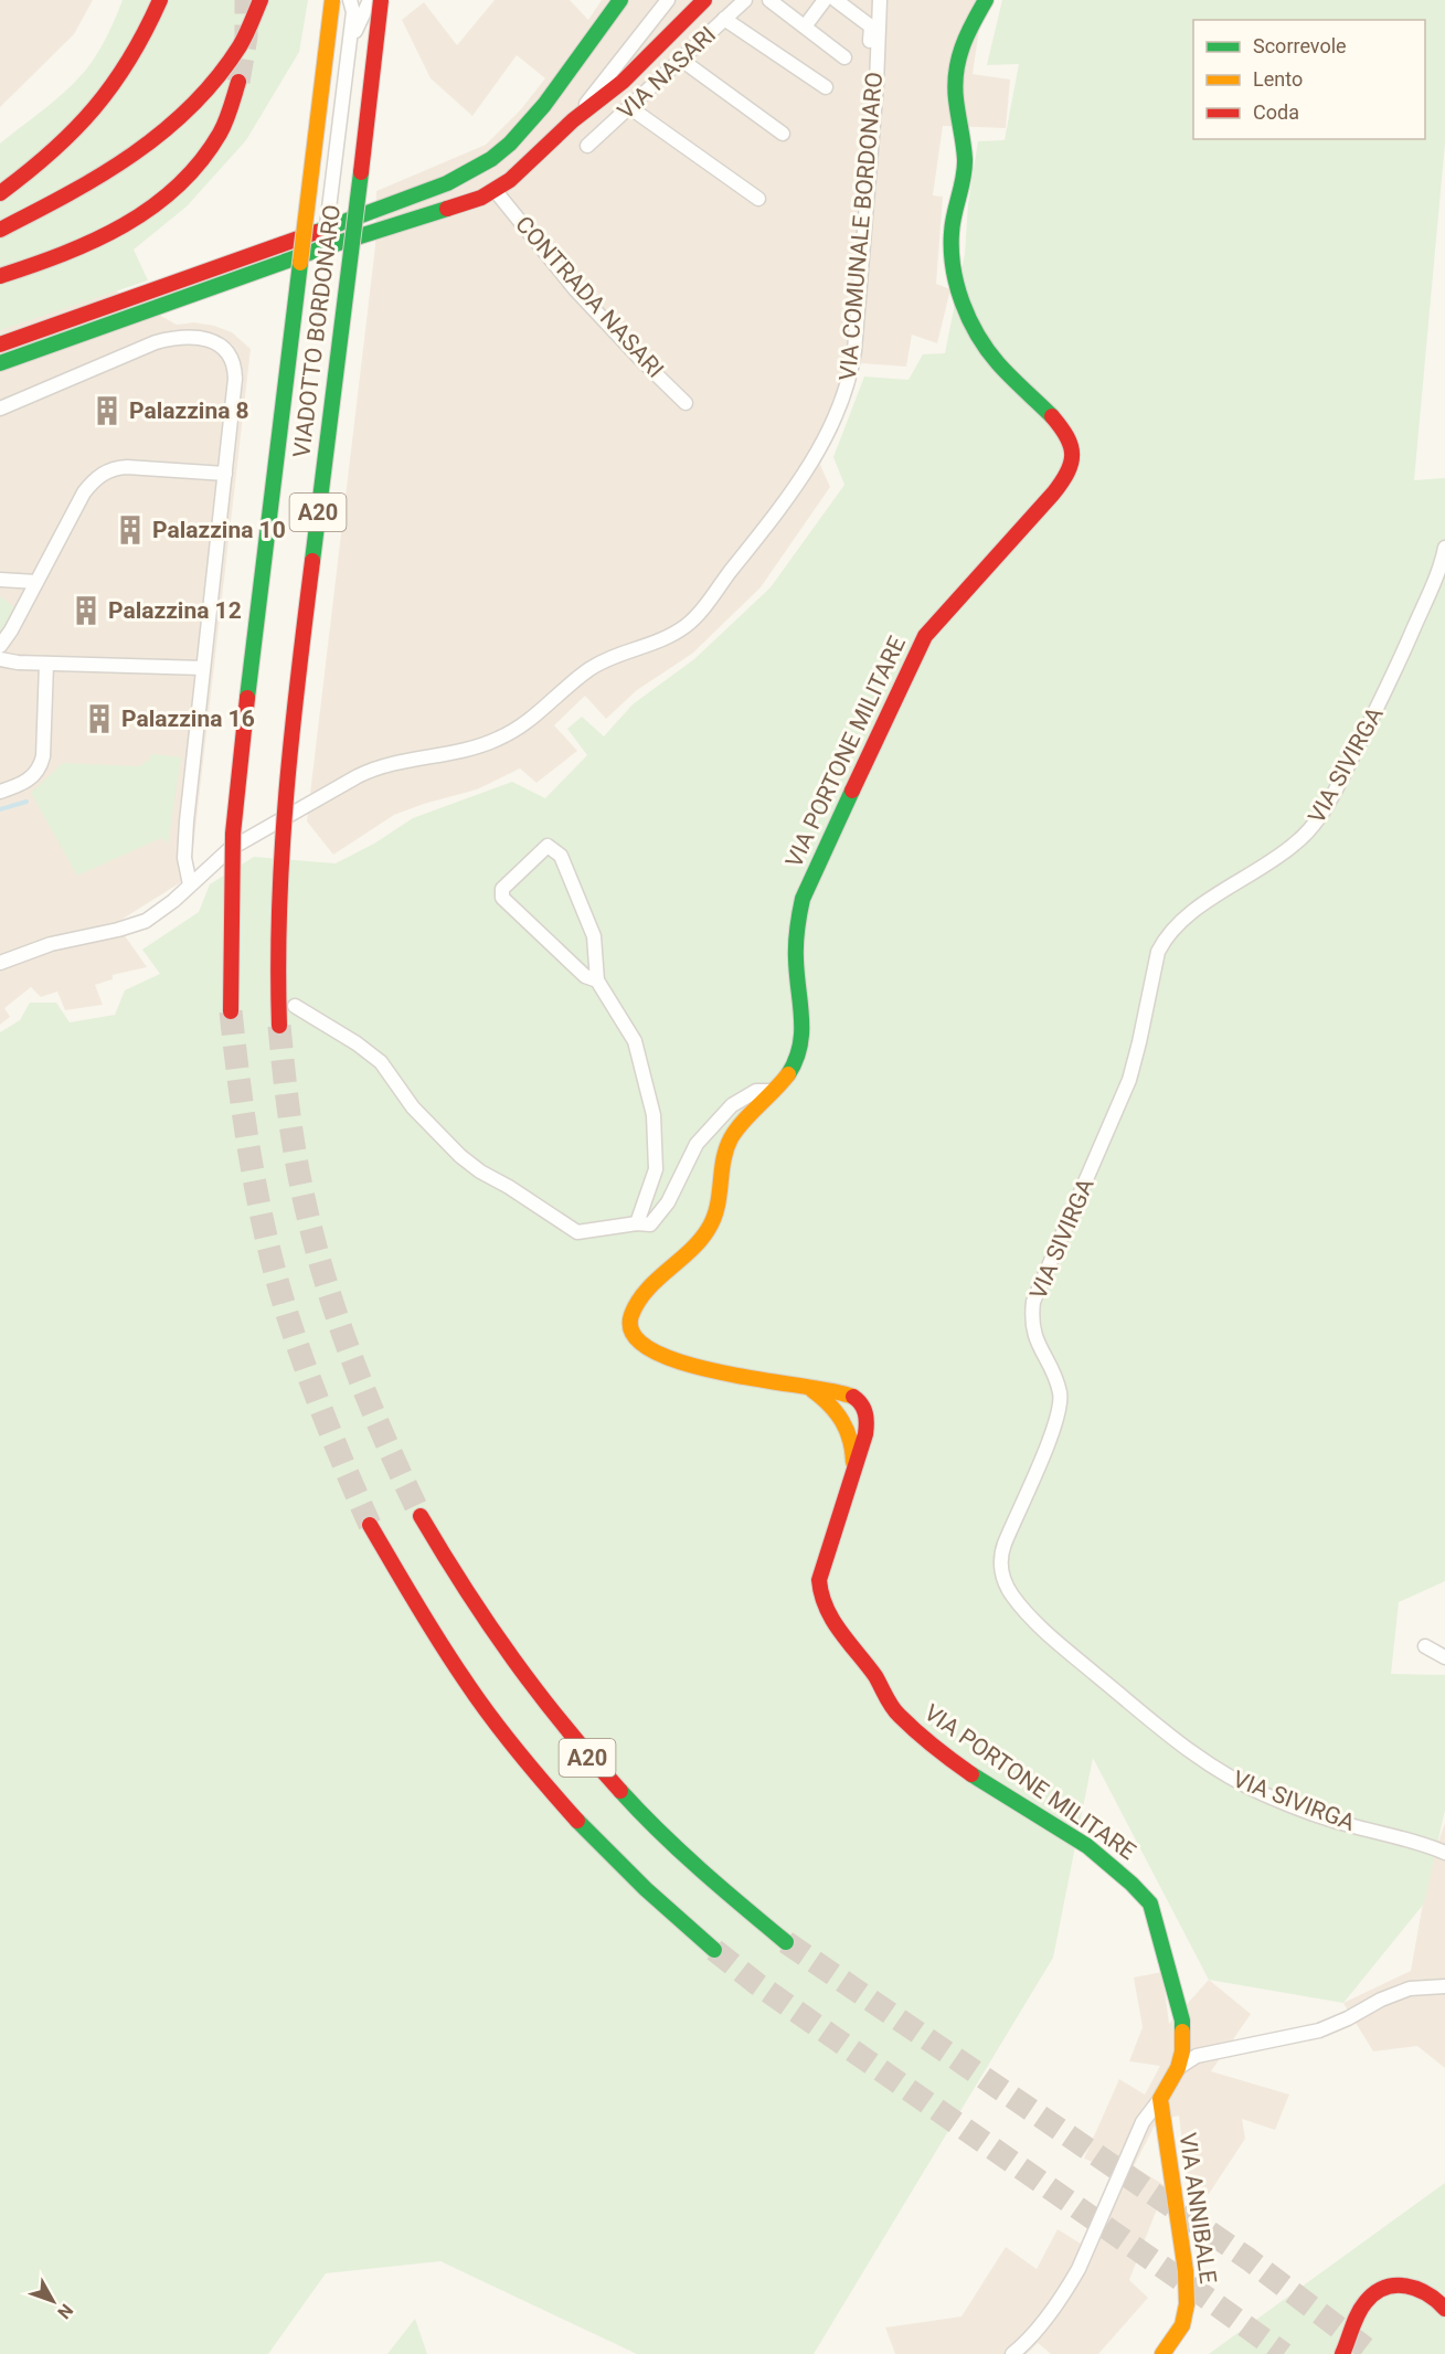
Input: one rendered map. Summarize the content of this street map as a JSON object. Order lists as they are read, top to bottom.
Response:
{
  "streets": {
    "main road": [
      "VIADOTTO BORDONARO",
      "A20",
      "VIA PORTONE MILITARE",
      "VIA ANNIBALE"
    ],
    "street": [
      "VIA NASARI",
      "VIA COMUNALE BORDONARO",
      "CONTRADA NASARI",
      "VIA SIVIRGA"
    ]
  },
  "places": {
    "building": [
      "Palazzina 8",
      "Palazzina 10",
      "Palazzina 12",
      "Palazzina 16"
    ]
  },
  "legend": ["Scorrevole", "Lento", "Coda"],
  "north": "bottom right"
}
